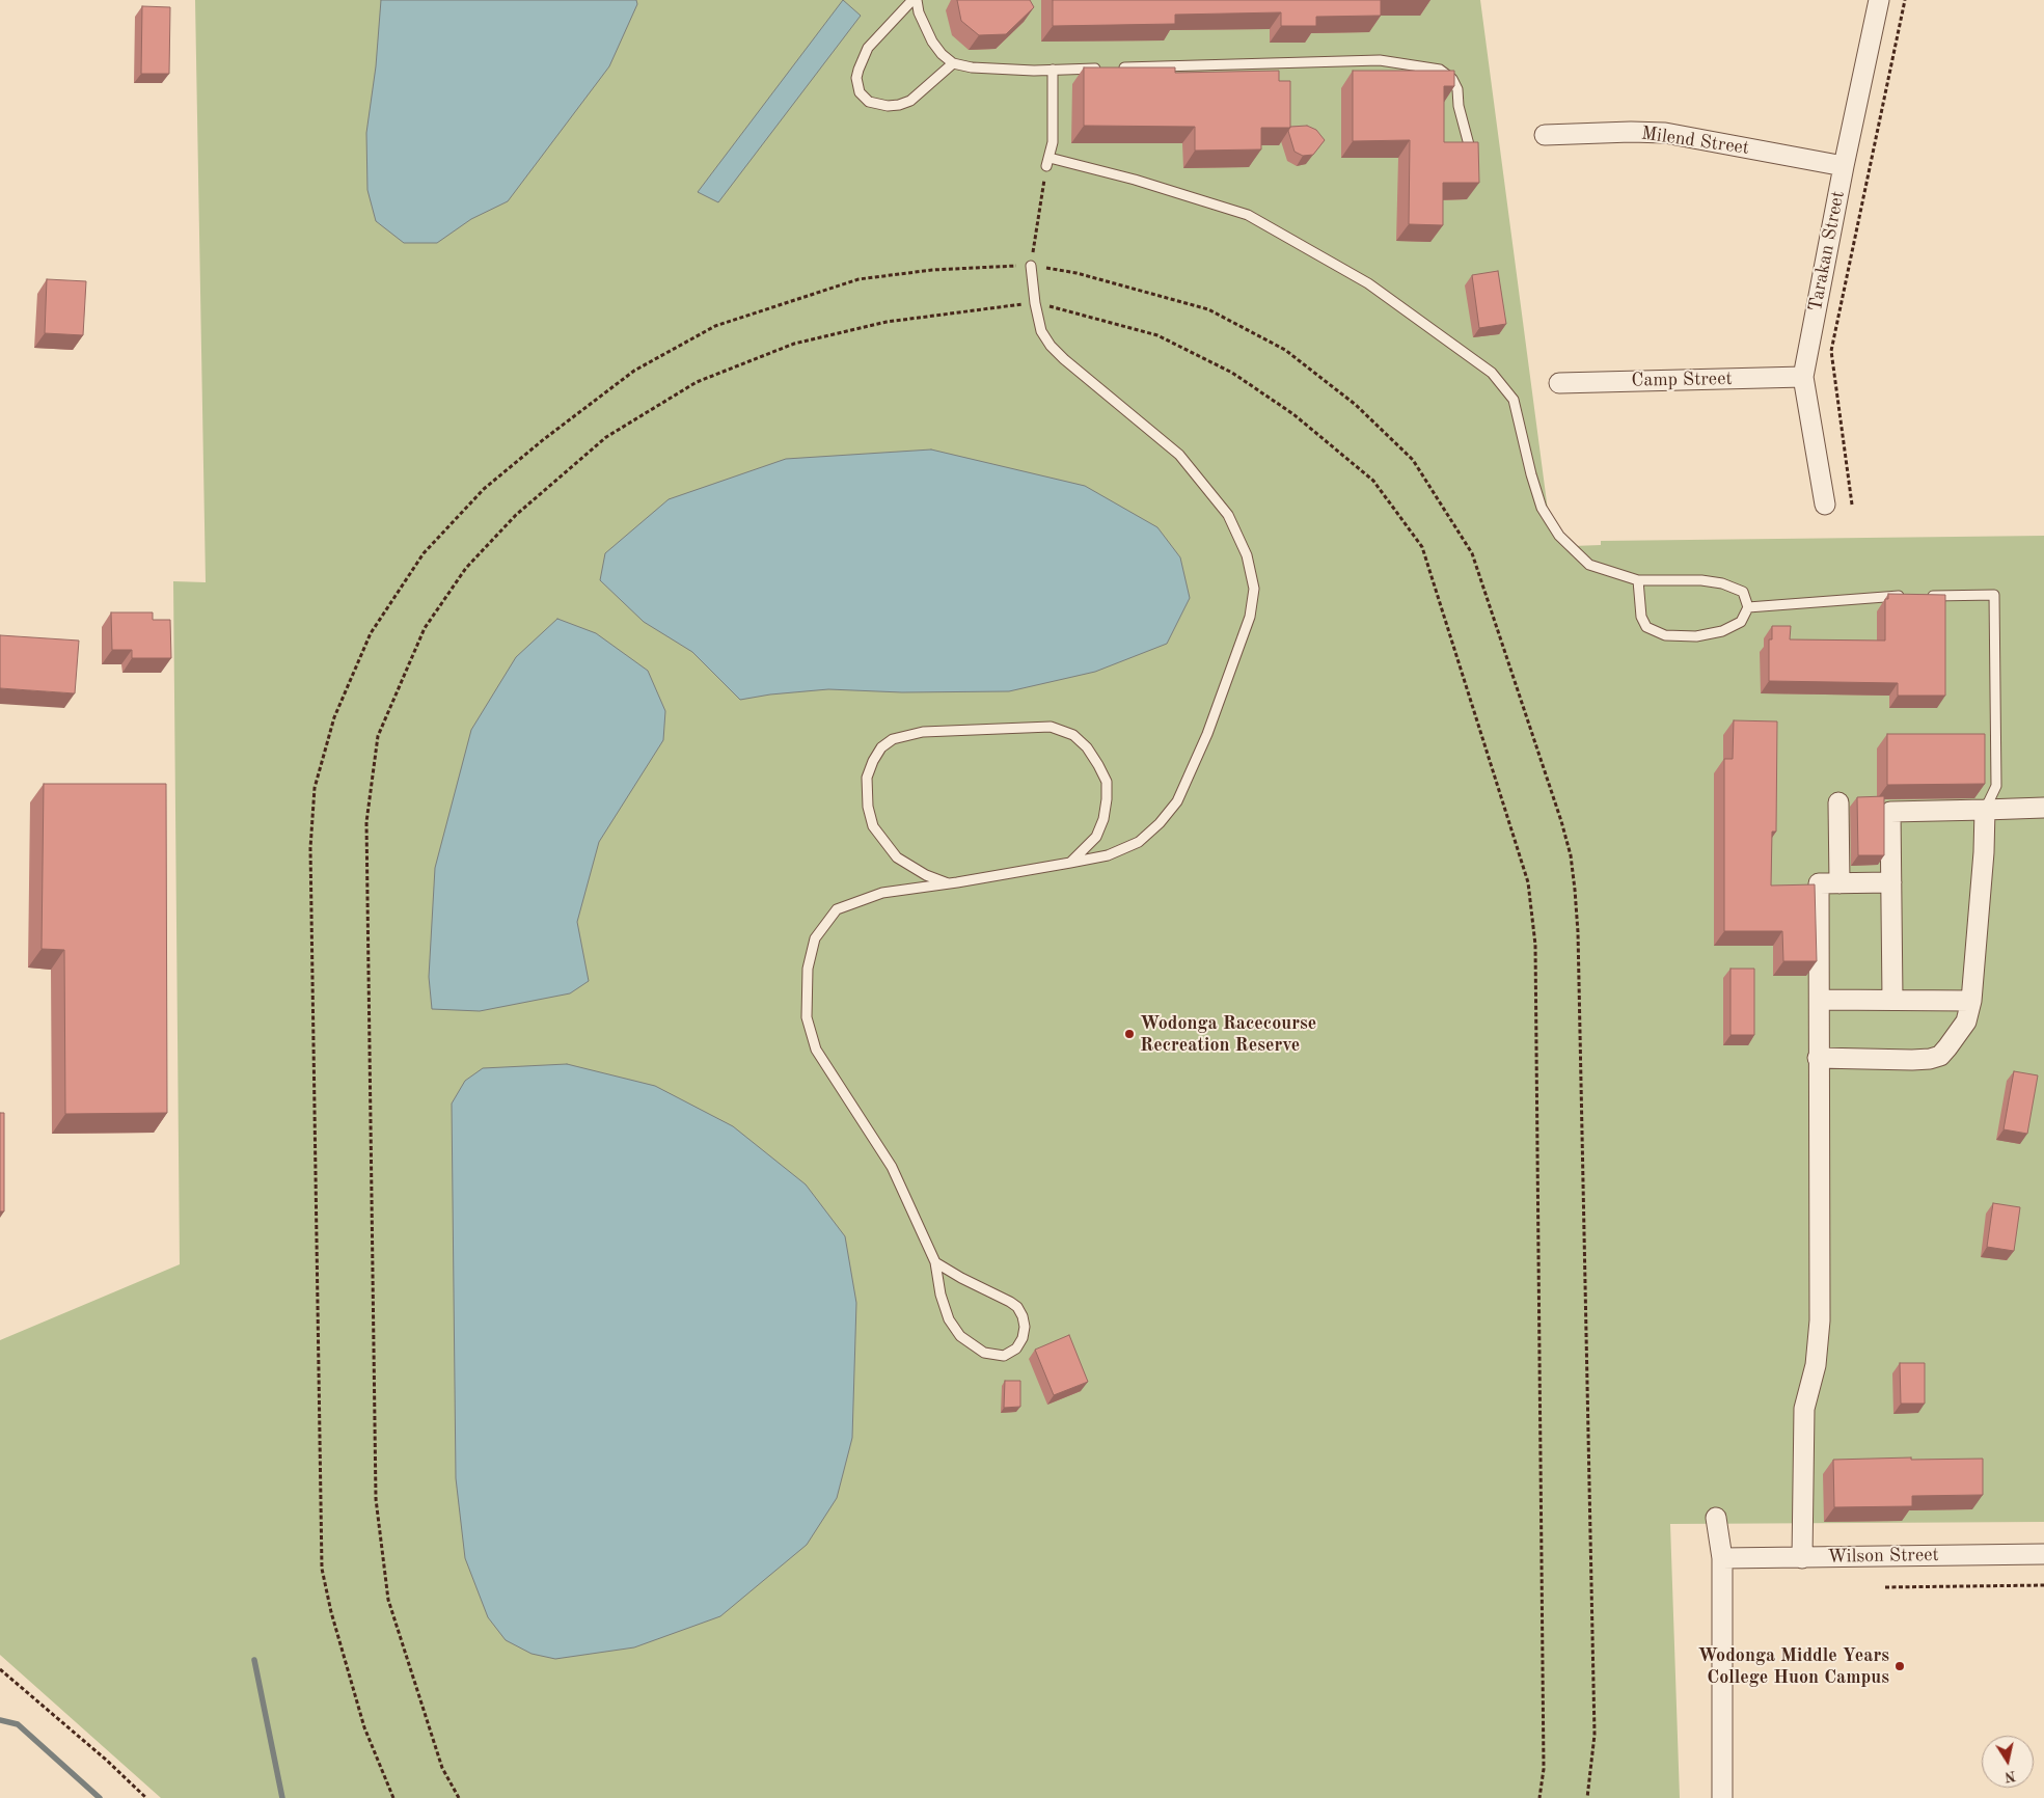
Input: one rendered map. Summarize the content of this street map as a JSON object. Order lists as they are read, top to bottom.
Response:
{
  "streets": {
    "street": [
      "Milend Street",
      "Tarakan Street",
      "Camp Street",
      "Wilson Street"
    ]
  },
  "crossings": [
    ["Milend Street", "Tarakan Street"],
    ["Tarakan Street", "Camp Street"]
  ],
  "places": ["Wodonga Racecourse Recreation Reserve", "Wodonga Middle Years College Huon Campus"],
  "north": "bottom"
}
